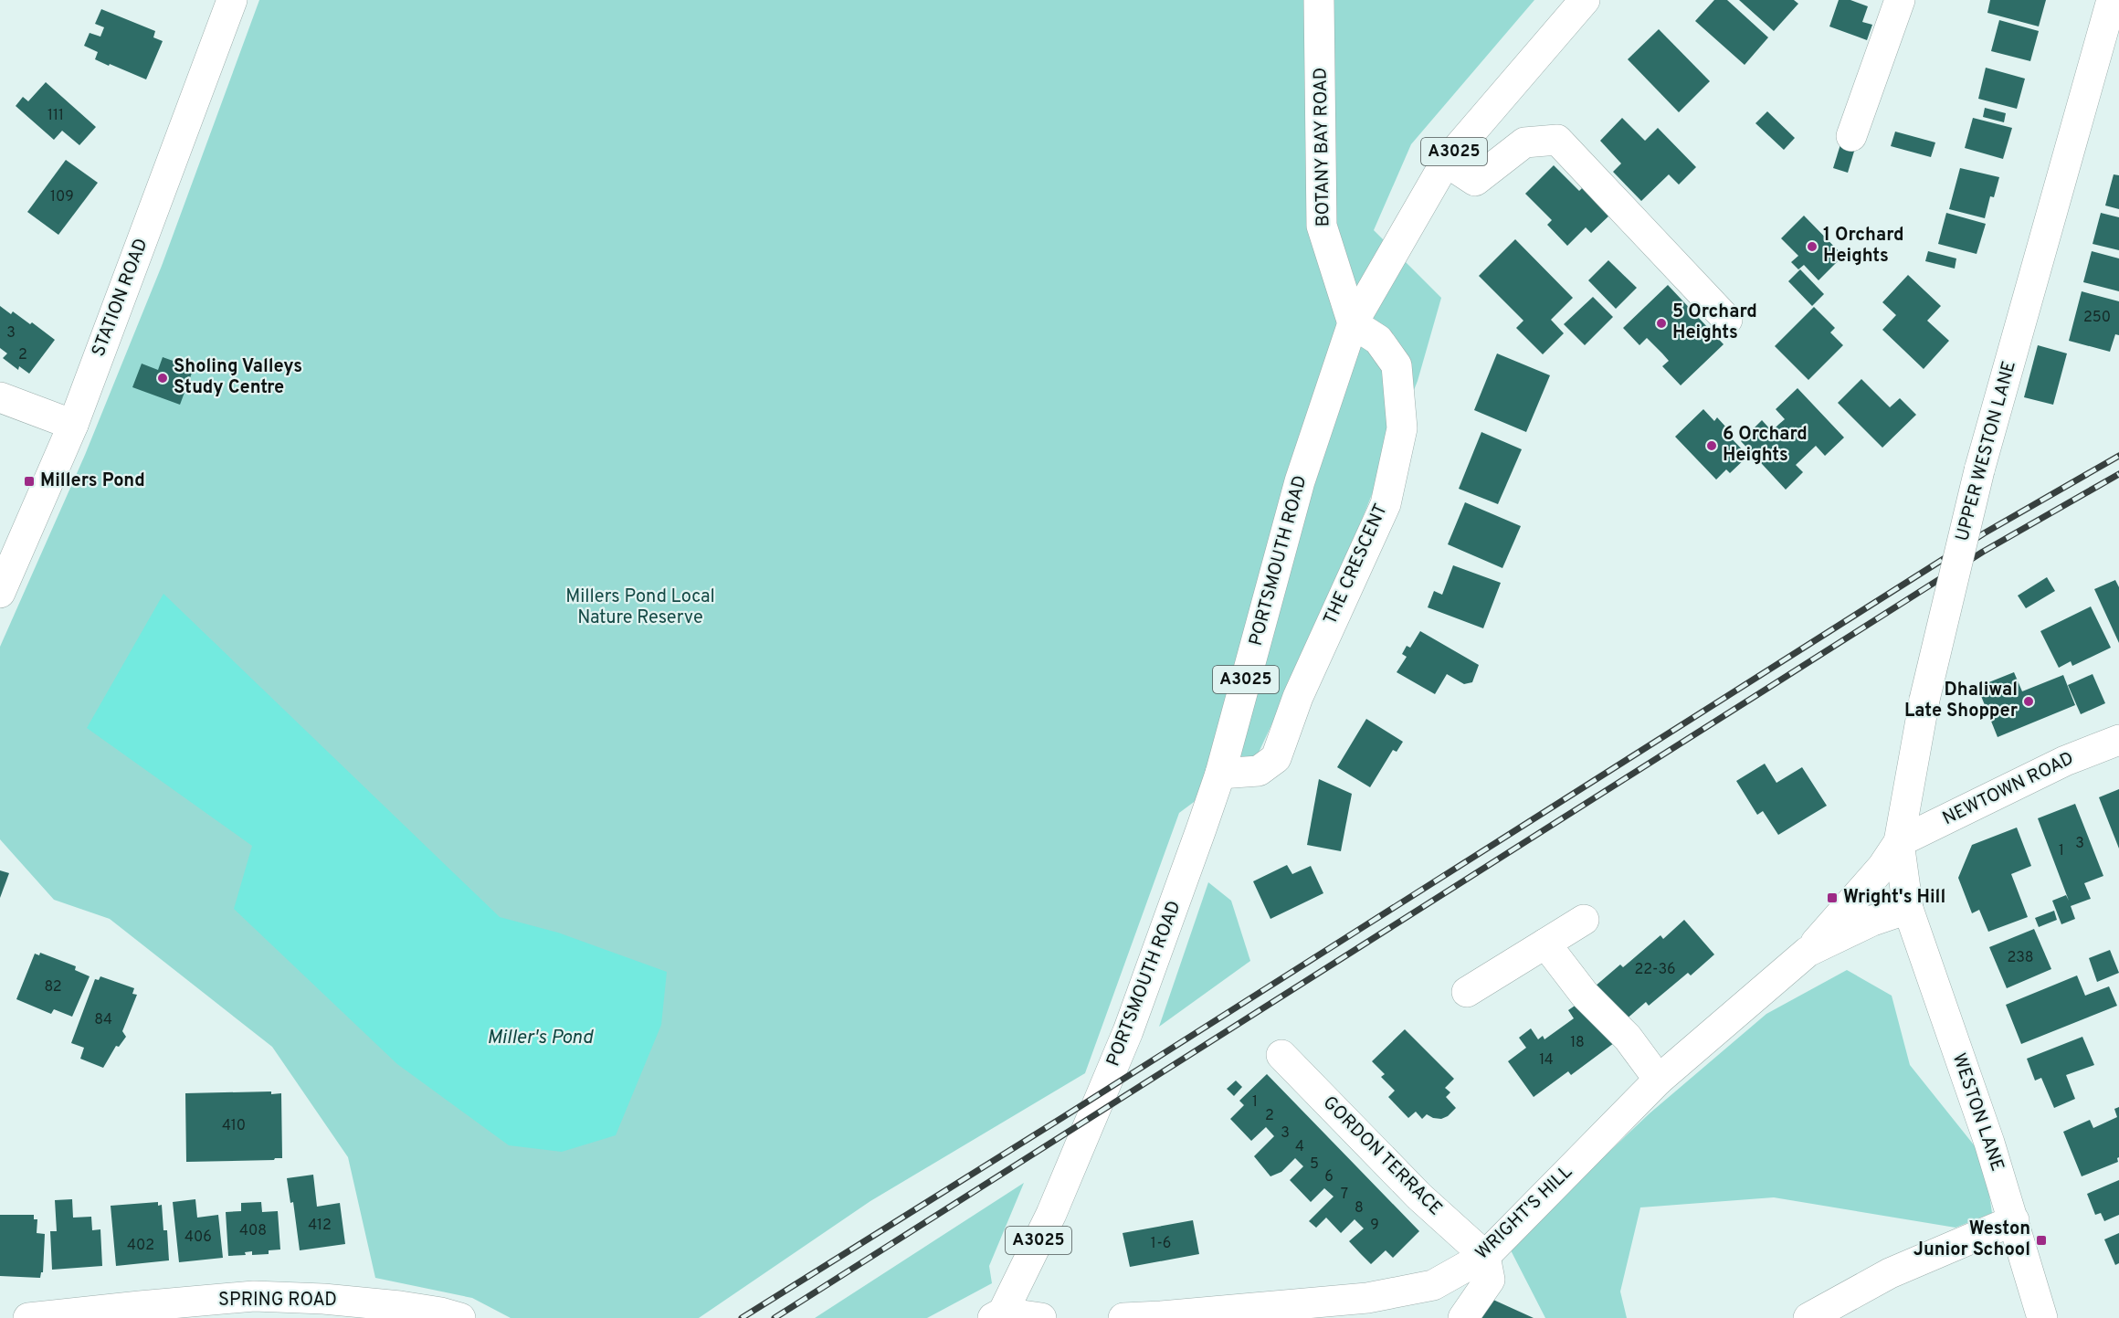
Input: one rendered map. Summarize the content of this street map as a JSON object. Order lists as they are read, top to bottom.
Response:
{
  "streets": {
    "street": [
      "BOTANY BAY ROAD",
      "A3025",
      "STATION ROAD",
      "UPPER WESTON LANE",
      "PORTSMOUTH ROAD",
      "THE CRESCENT",
      "NEWTOWN ROAD",
      "WESTON LANE",
      "GORDON TERRACE",
      "WRIGHT'S HILL",
      "SPRING ROAD"
    ]
  },
  "crossings": [
    ["BOTANY BAY ROAD", "PORTSMOUTH ROAD"],
    ["BOTANY BAY ROAD", "THE CRESCENT"],
    ["UPPER WESTON LANE", "NEWTOWN ROAD"],
    ["UPPER WESTON LANE", "WESTON LANE"],
    ["UPPER WESTON LANE", "WRIGHT'S HILL"],
    ["PORTSMOUTH ROAD", "THE CRESCENT"],
    ["WESTON LANE", "WRIGHT'S HILL"],
    ["GORDON TERRACE", "WRIGHT'S HILL"]
  ],
  "water": ["Miller's Pond"],
  "parks": ["Millers Pond Local Nature Reserve"],
  "places": {
    "other": [
      "1 Orchard Heights",
      "5 Orchard Heights",
      "Sholing Valleys Study Centre",
      "6 Orchard Heights",
      "Dhaliwal Late Shopper"
    ],
    "transit": ["Millers Pond", "Wright's Hill", "Weston Junior School"]
  },
  "house_numbers": [
    "111",
    "109",
    "250",
    "3",
    "2",
    "3",
    "1",
    "238",
    "22-36",
    "82",
    "84",
    "18",
    "14",
    "1",
    "2",
    "410",
    "3",
    "4",
    "5",
    "6",
    "7",
    "8",
    "412",
    "9",
    "408",
    "406",
    "1-6",
    "402"
  ]
}
